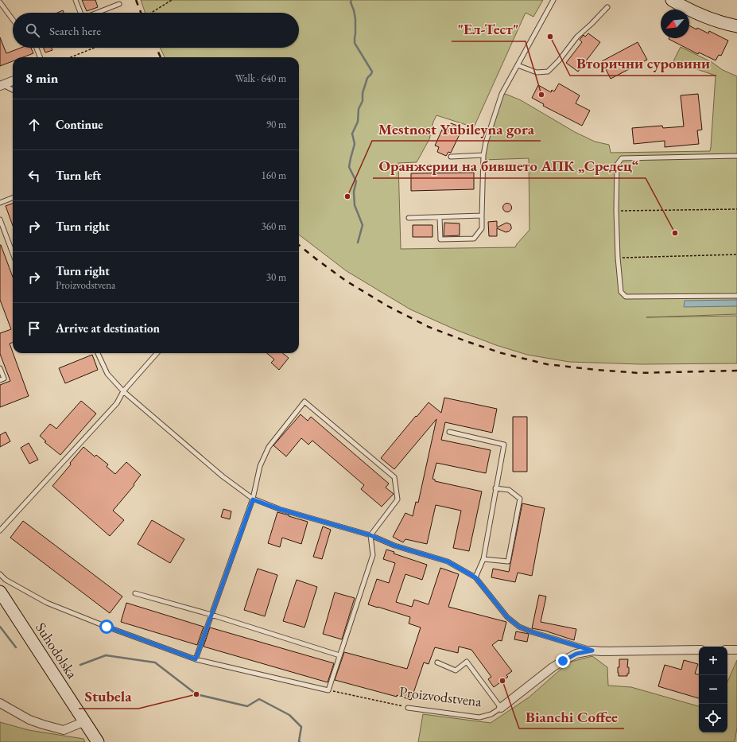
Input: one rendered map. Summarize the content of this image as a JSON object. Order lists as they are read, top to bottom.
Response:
{
  "streets": {
    "street": ["Suhodolska", "Proizvodstvena"]
  },
  "places": [
    "Вторични суровини",
    "\"Ел-Тест\"",
    "Mestnost Yubileyna gora",
    "Оранжерии на бившето АПК „Средец“",
    "Bianchi Coffee",
    "Stubela"
  ],
  "north": "bottom left",
  "page": {
    "search": "Search here",
    "heading": ["8 min", "Walk · 640 m"],
    "list": [
      ["Continue", "90 m"],
      ["Turn left", "160 m"],
      ["Turn right", "360 m"],
      ["Turn right", "Proizvodstvena", "30 m"],
      "Arrive at destination"
    ],
    "map_buttons": ["+", "−"]
  }
}
